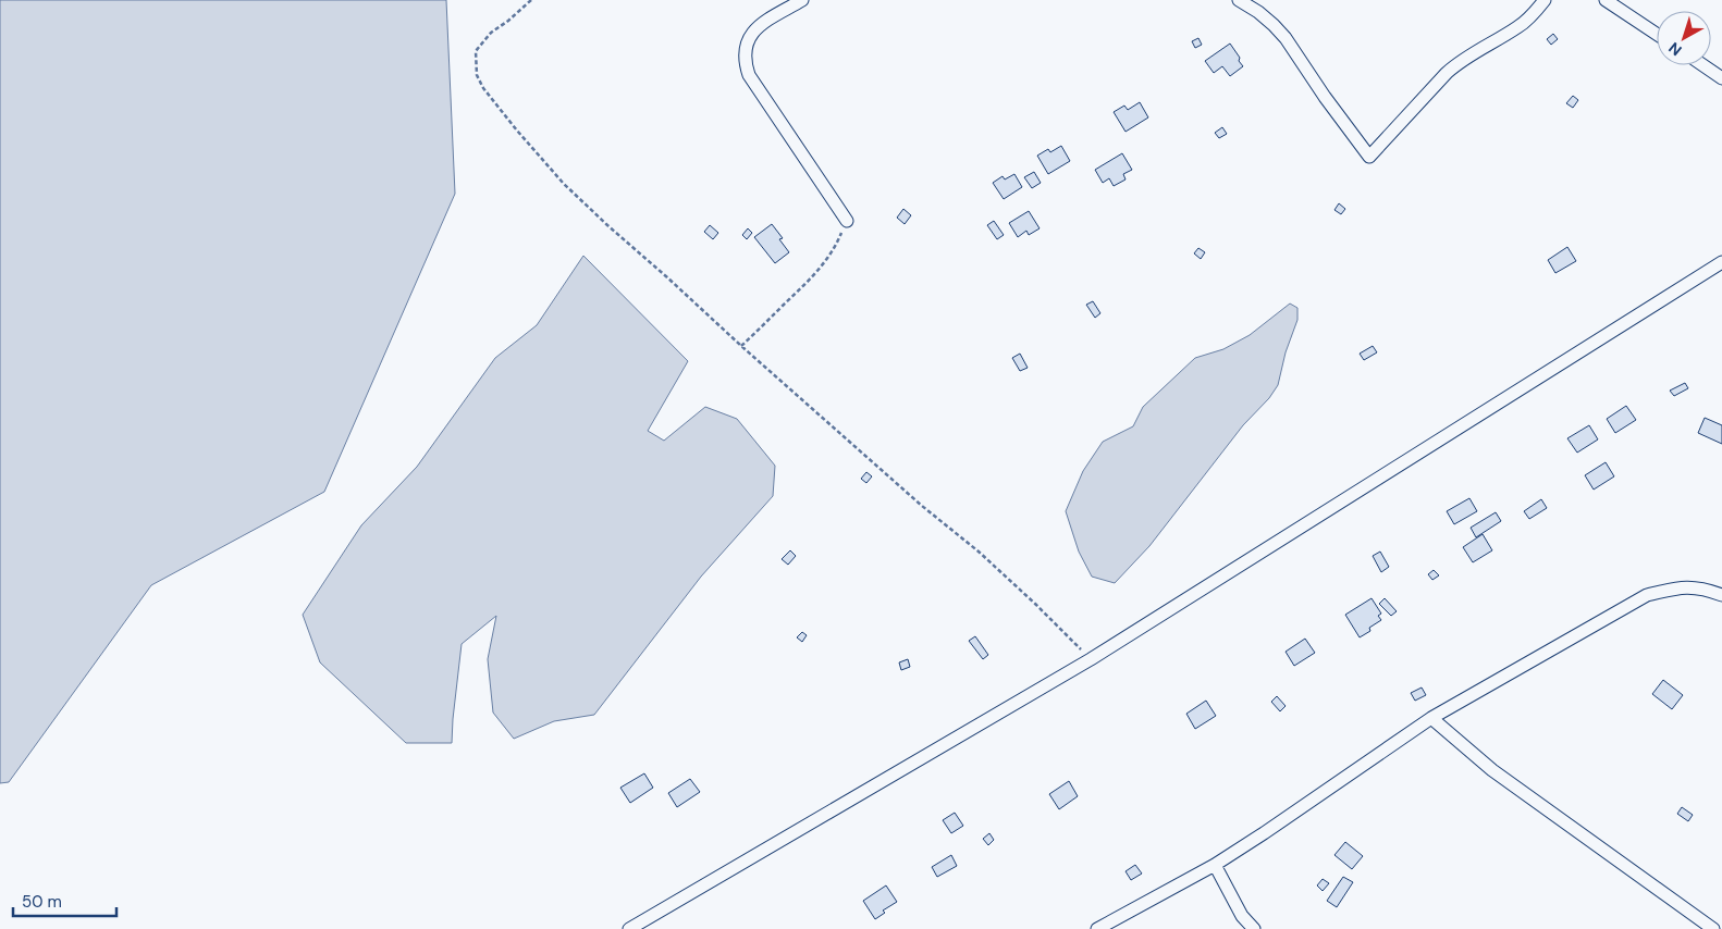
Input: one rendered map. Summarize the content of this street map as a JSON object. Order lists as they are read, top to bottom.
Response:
{
  "scale_bar": "50 m",
  "north": "bottom left"
}
